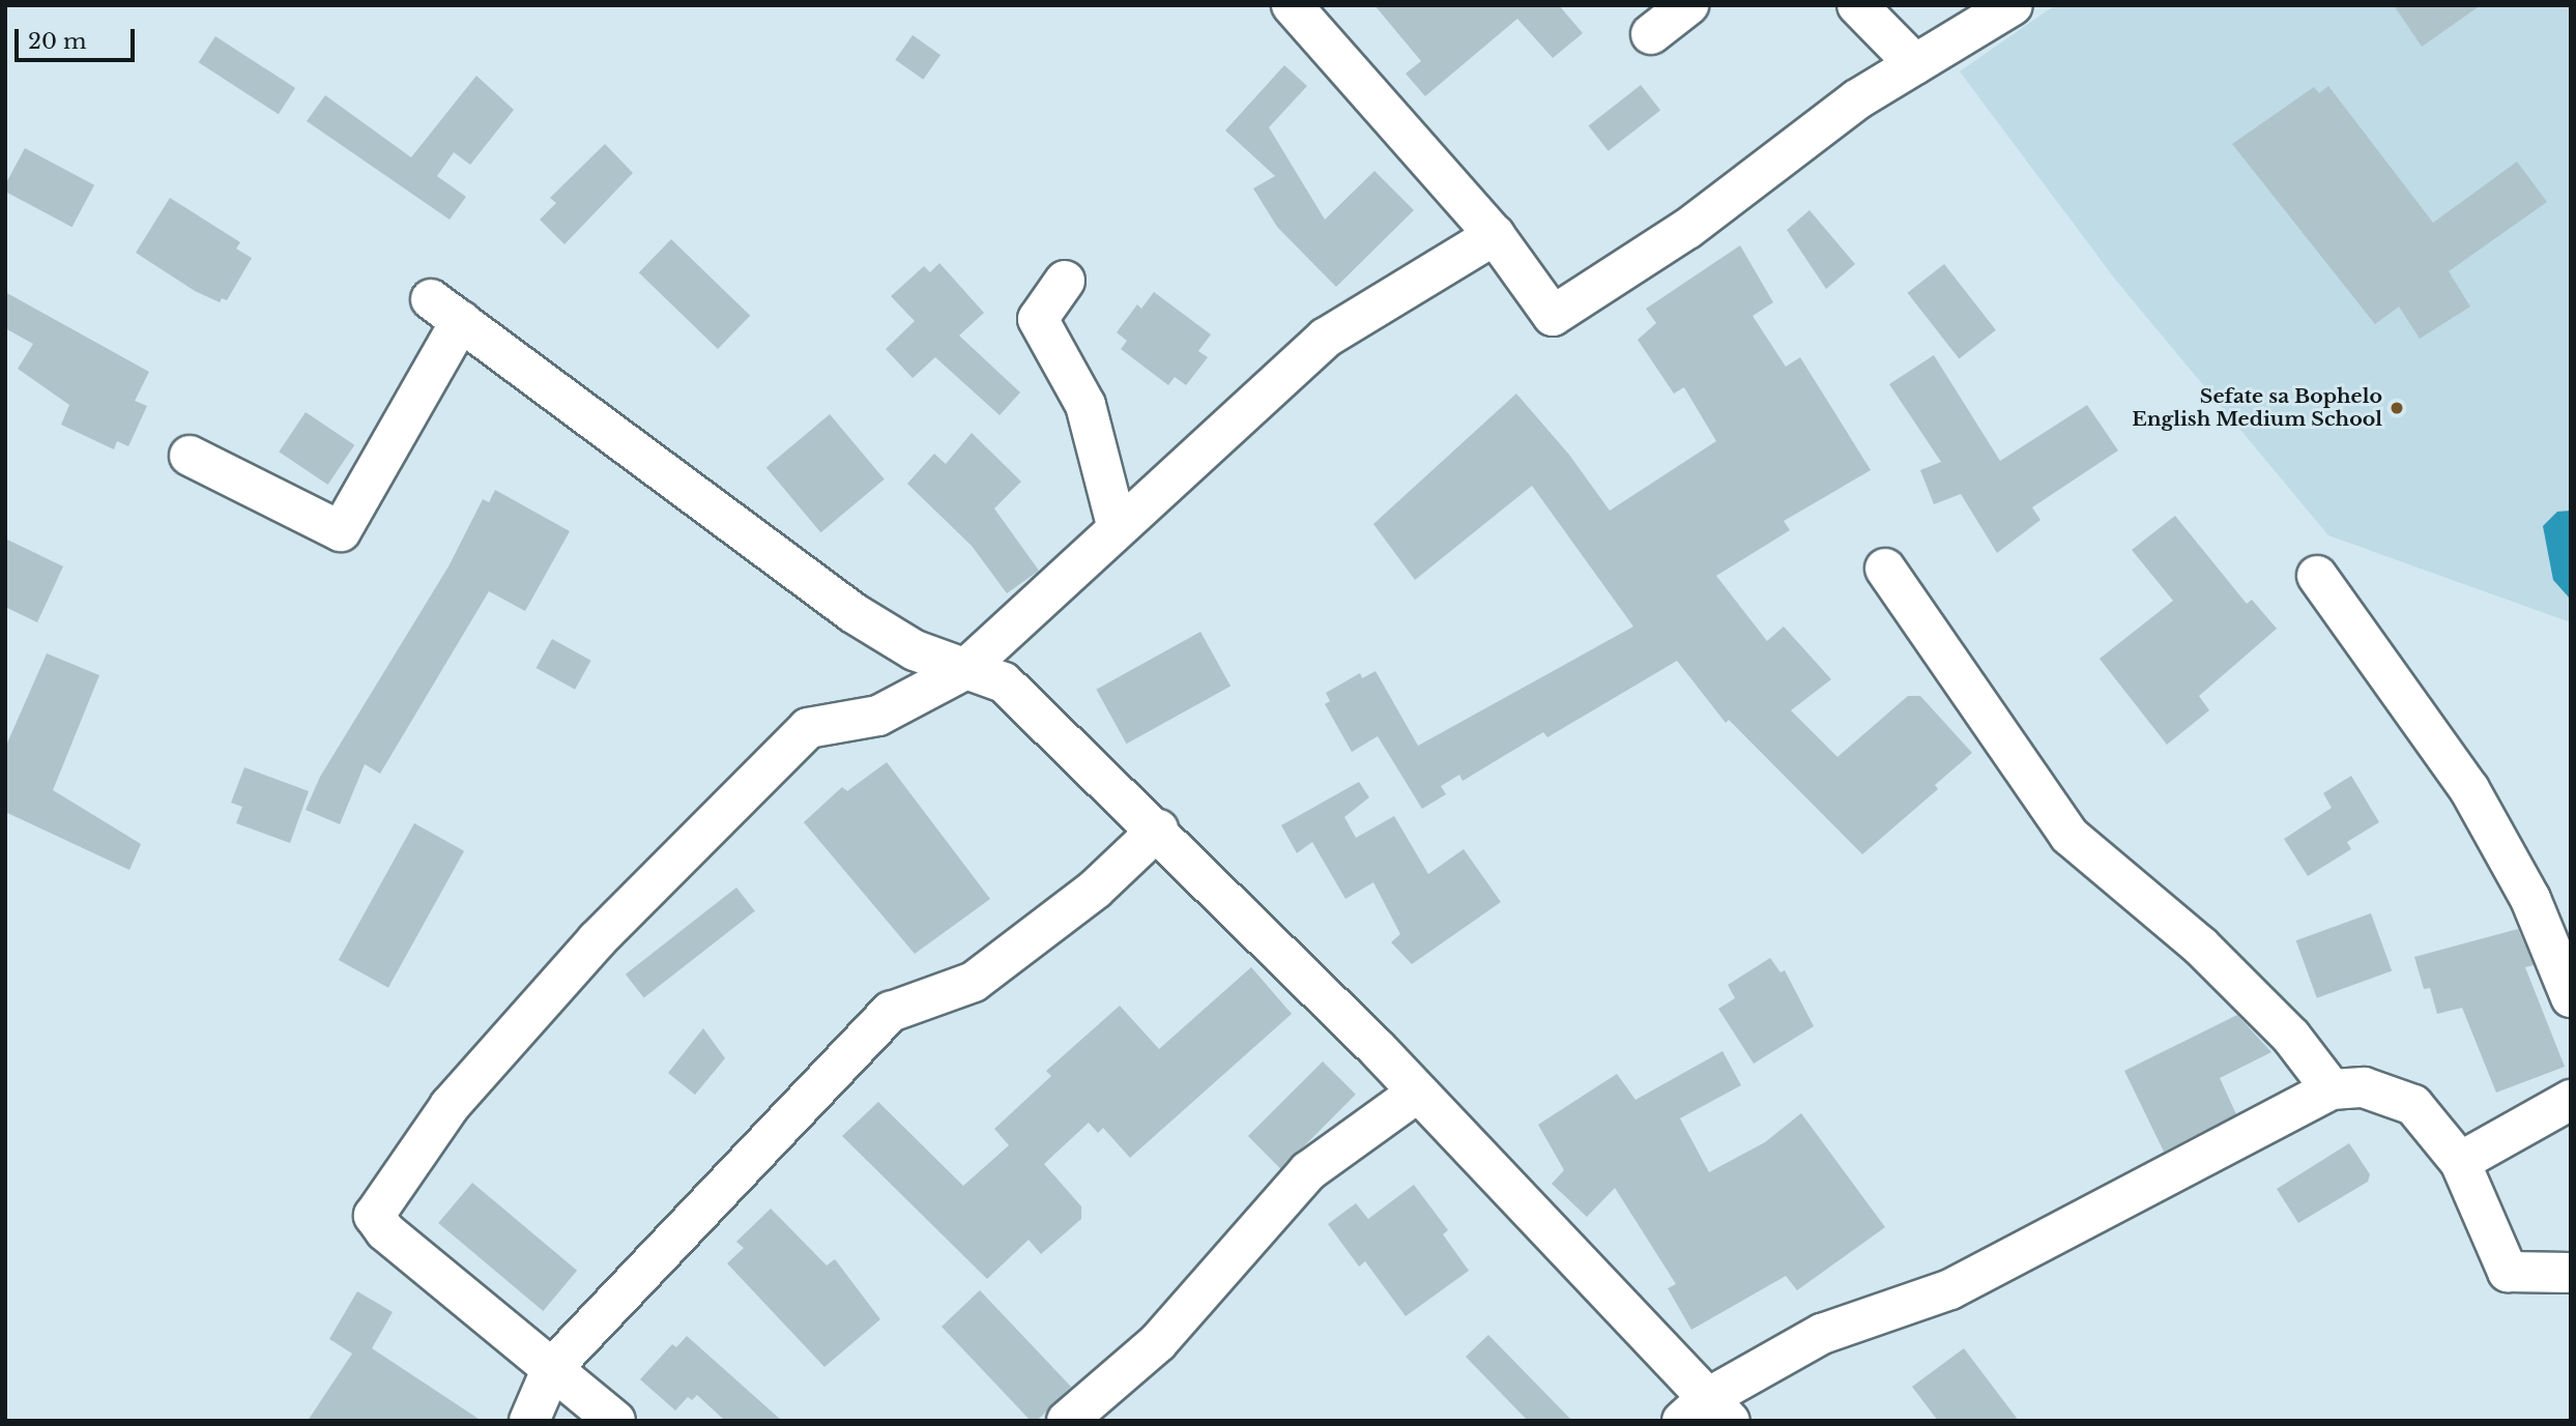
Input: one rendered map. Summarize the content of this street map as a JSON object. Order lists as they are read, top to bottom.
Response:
{
  "places": ["Sefate sa Bophelo English Medium School"],
  "scale_bar": "20 m"
}
